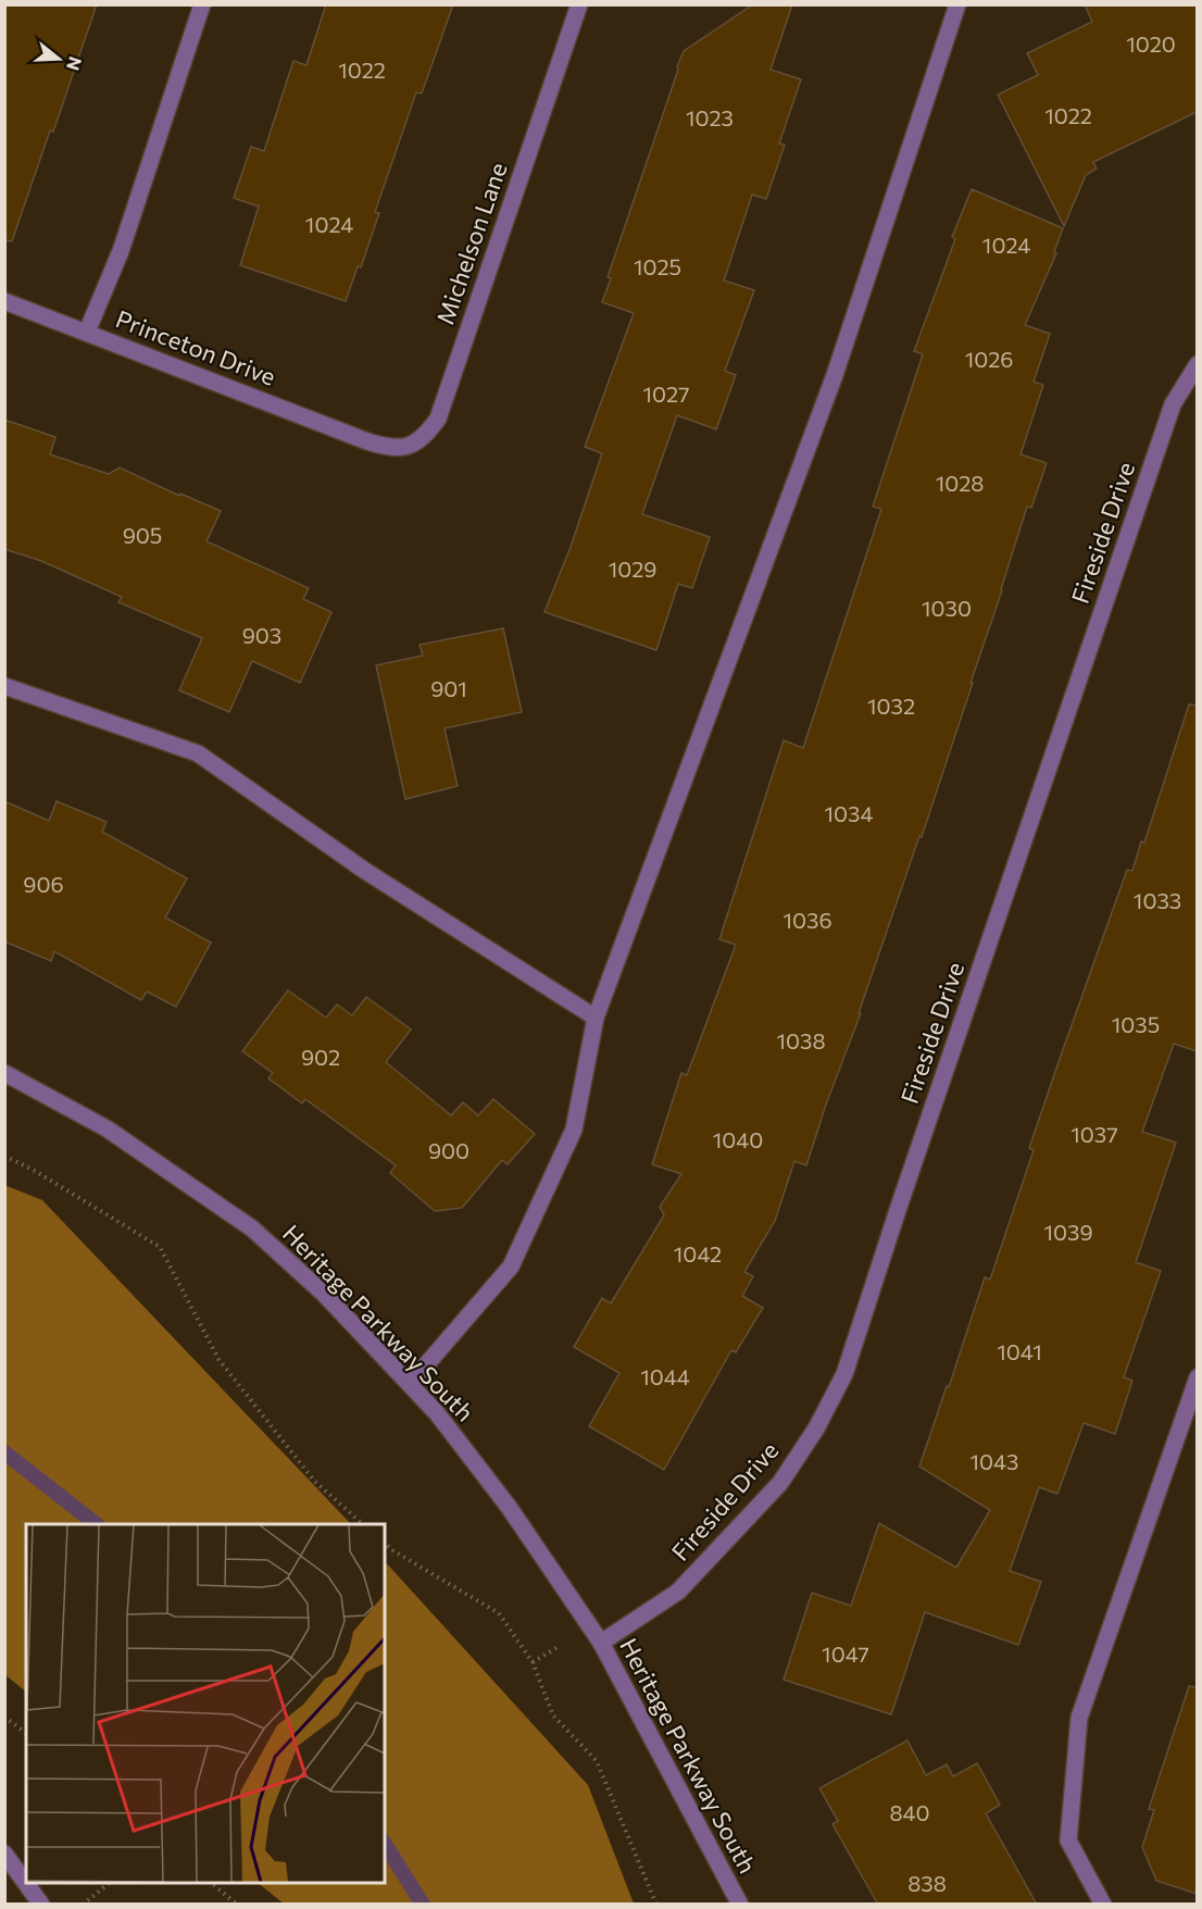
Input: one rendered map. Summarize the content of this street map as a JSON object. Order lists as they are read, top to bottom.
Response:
{
  "streets": {
    "street": [
      "Michelson Lane",
      "Princeton Drive",
      "Fireside Drive",
      "Heritage Parkway South"
    ]
  },
  "crossings": [
    ["Michelson Lane", "Princeton Drive"],
    ["Fireside Drive", "Heritage Parkway South"]
  ],
  "house_numbers": [
    "1020",
    "1022",
    "1022",
    "1023",
    "1024",
    "1024",
    "1025",
    "1026",
    "1027",
    "1028",
    "905",
    "1029",
    "1030",
    "903",
    "901",
    "1032",
    "1034",
    "906",
    "1033",
    "1036",
    "1035",
    "1038",
    "902",
    "1037",
    "1040",
    "900",
    "1039",
    "1042",
    "1041",
    "1044",
    "1043",
    "1047",
    "840",
    "838"
  ],
  "north": "right"
}
